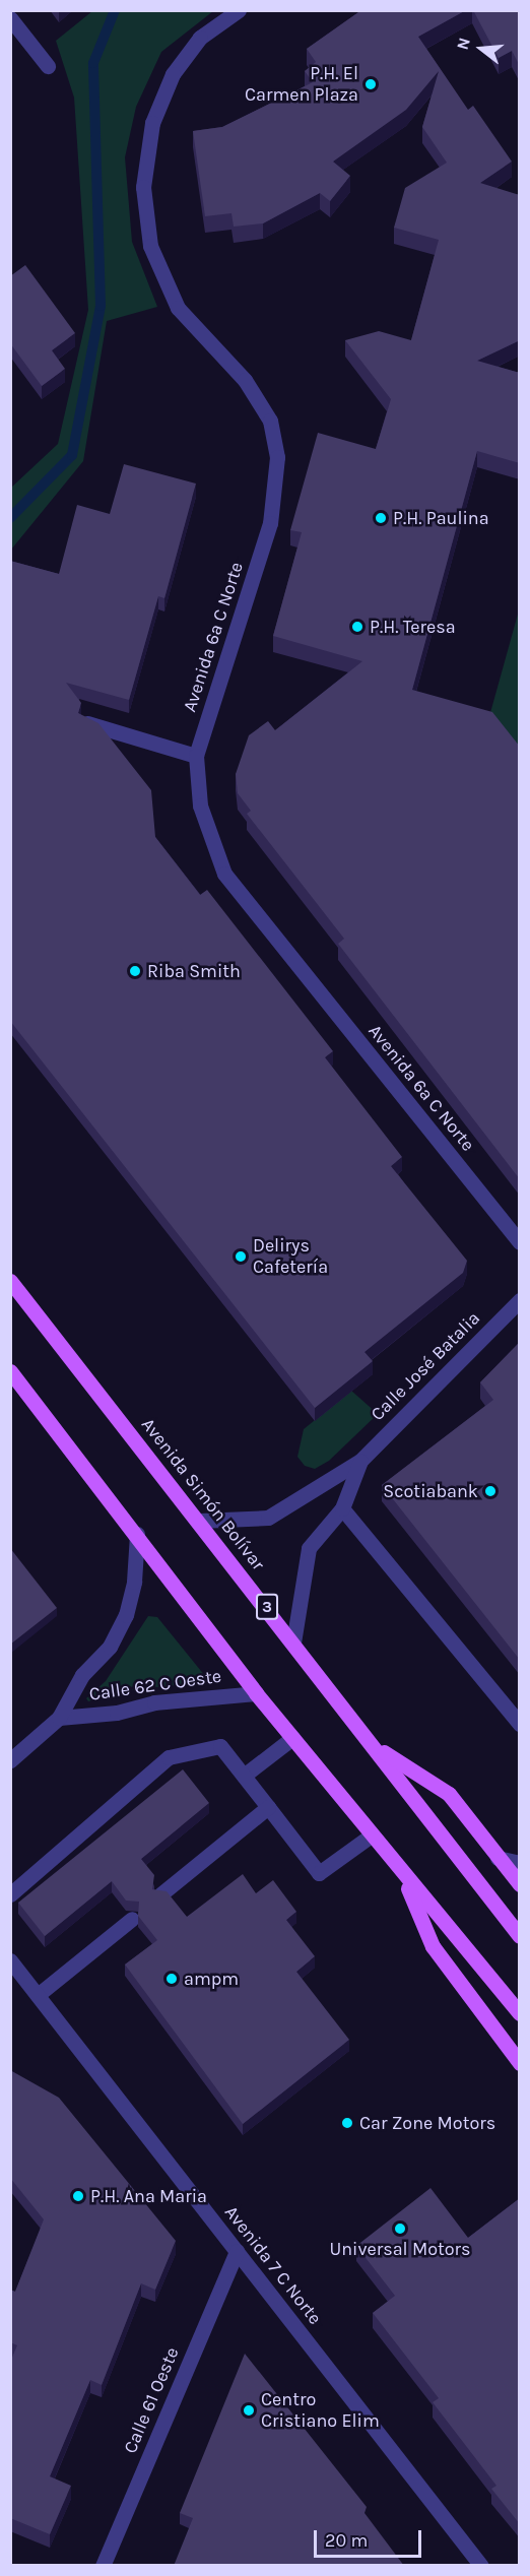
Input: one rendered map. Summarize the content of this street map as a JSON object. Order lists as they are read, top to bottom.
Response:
{
  "streets": {
    "main road": ["Avenida Simón Bolívar", "3"],
    "street": [
      "Avenida 6a C Norte",
      "Calle José Batalia",
      "Calle 62 C Oeste",
      "Avenida 7 C Norte",
      "Calle 61 Oeste"
    ]
  },
  "crossings": [
    ["Calle José Batalia", "Avenida Simón Bolívar"],
    ["Avenida 7 C Norte", "Calle 61 Oeste"]
  ],
  "places": [
    "P.H. El Carmen Plaza",
    "P.H. Paulina",
    "P.H. Teresa",
    "Riba Smith",
    "Delirys Cafetería",
    "Scotiabank",
    "ampm",
    "Car Zone Motors",
    "P.H. Ana Maria",
    "Universal Motors",
    "Centro Cristiano Elim"
  ],
  "scale_bar": "20 m",
  "north": "left"
}
